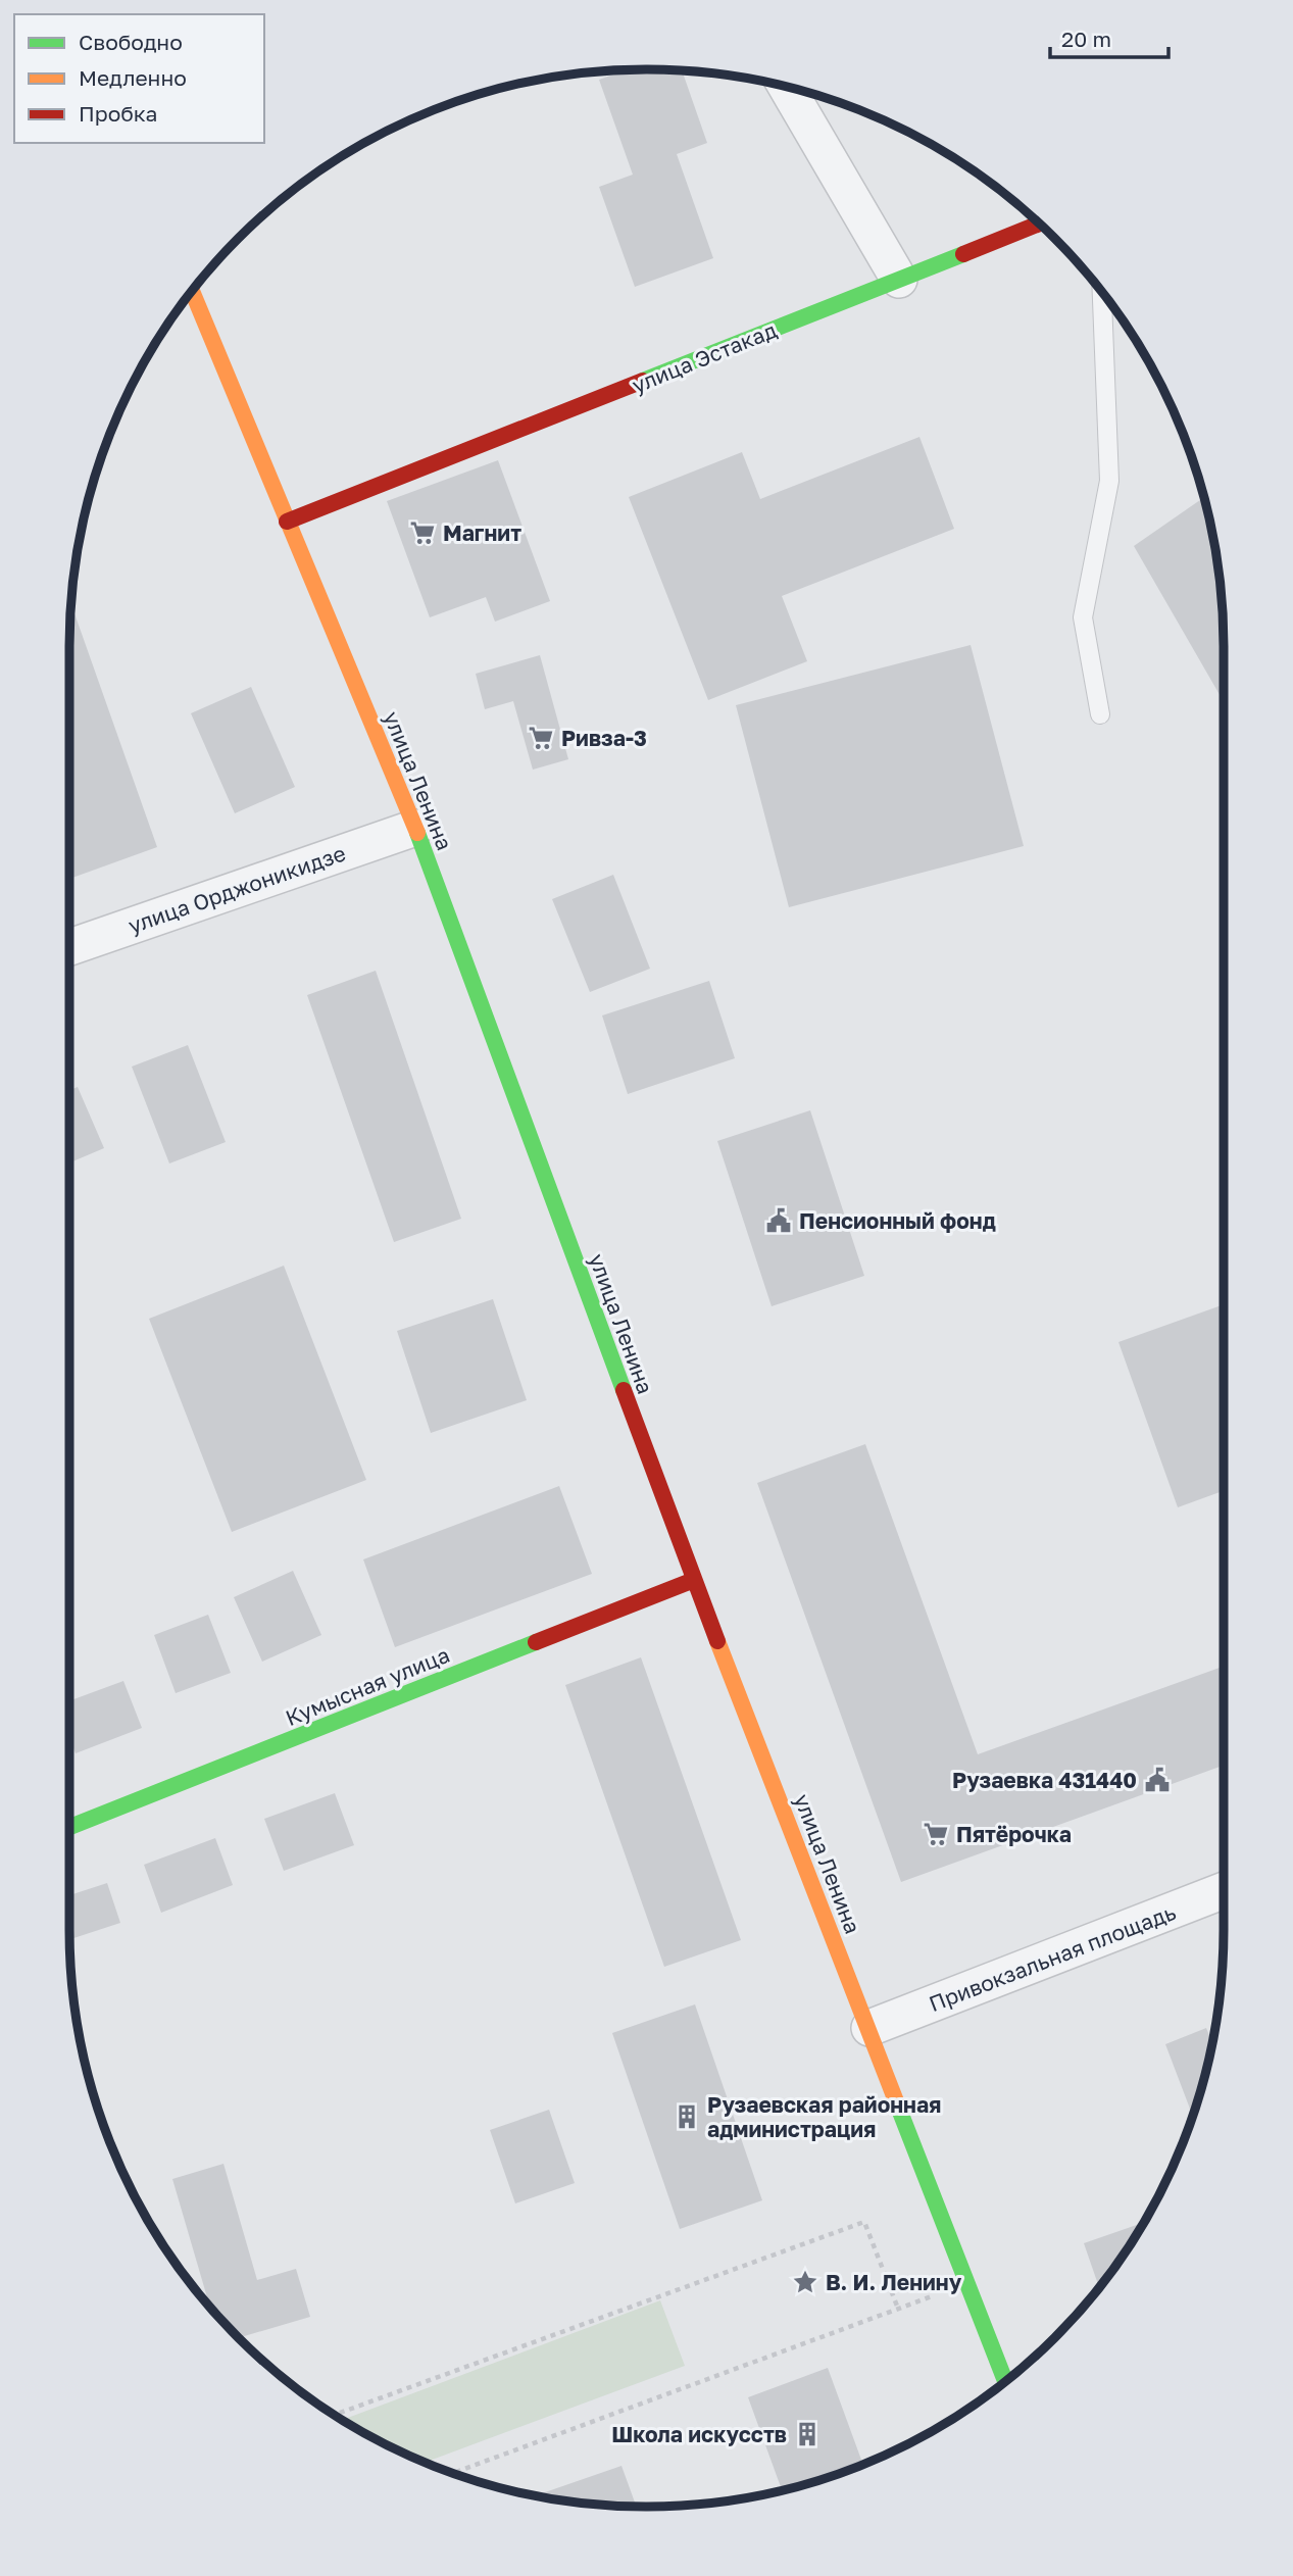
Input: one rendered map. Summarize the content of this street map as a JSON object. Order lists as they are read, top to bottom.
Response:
{
  "streets": {
    "street": [
      "улица Эстакад",
      "улица Ленина",
      "улица Орджоникидзе",
      "Кумысная улица",
      "Привокзальная площадь"
    ]
  },
  "crossings": [
    ["улица Эстакад", "улица Ленина"],
    ["улица Ленина", "улица Орджоникидзе"],
    ["улица Ленина", "Кумысная улица"],
    ["улица Ленина", "Привокзальная площадь"]
  ],
  "places": {
    "supermarket": ["Магнит", "Ривза-3", "Пятёрочка"],
    "public building": ["Пенсионный фонд", "Рузаевка 431440"],
    "building": ["Рузаевская районная администрация", "Школа искусств"],
    "place": ["В. И. Ленину"]
  },
  "legend": ["Свободно", "Медленно", "Пробка"],
  "scale_bar": "20 m"
}
